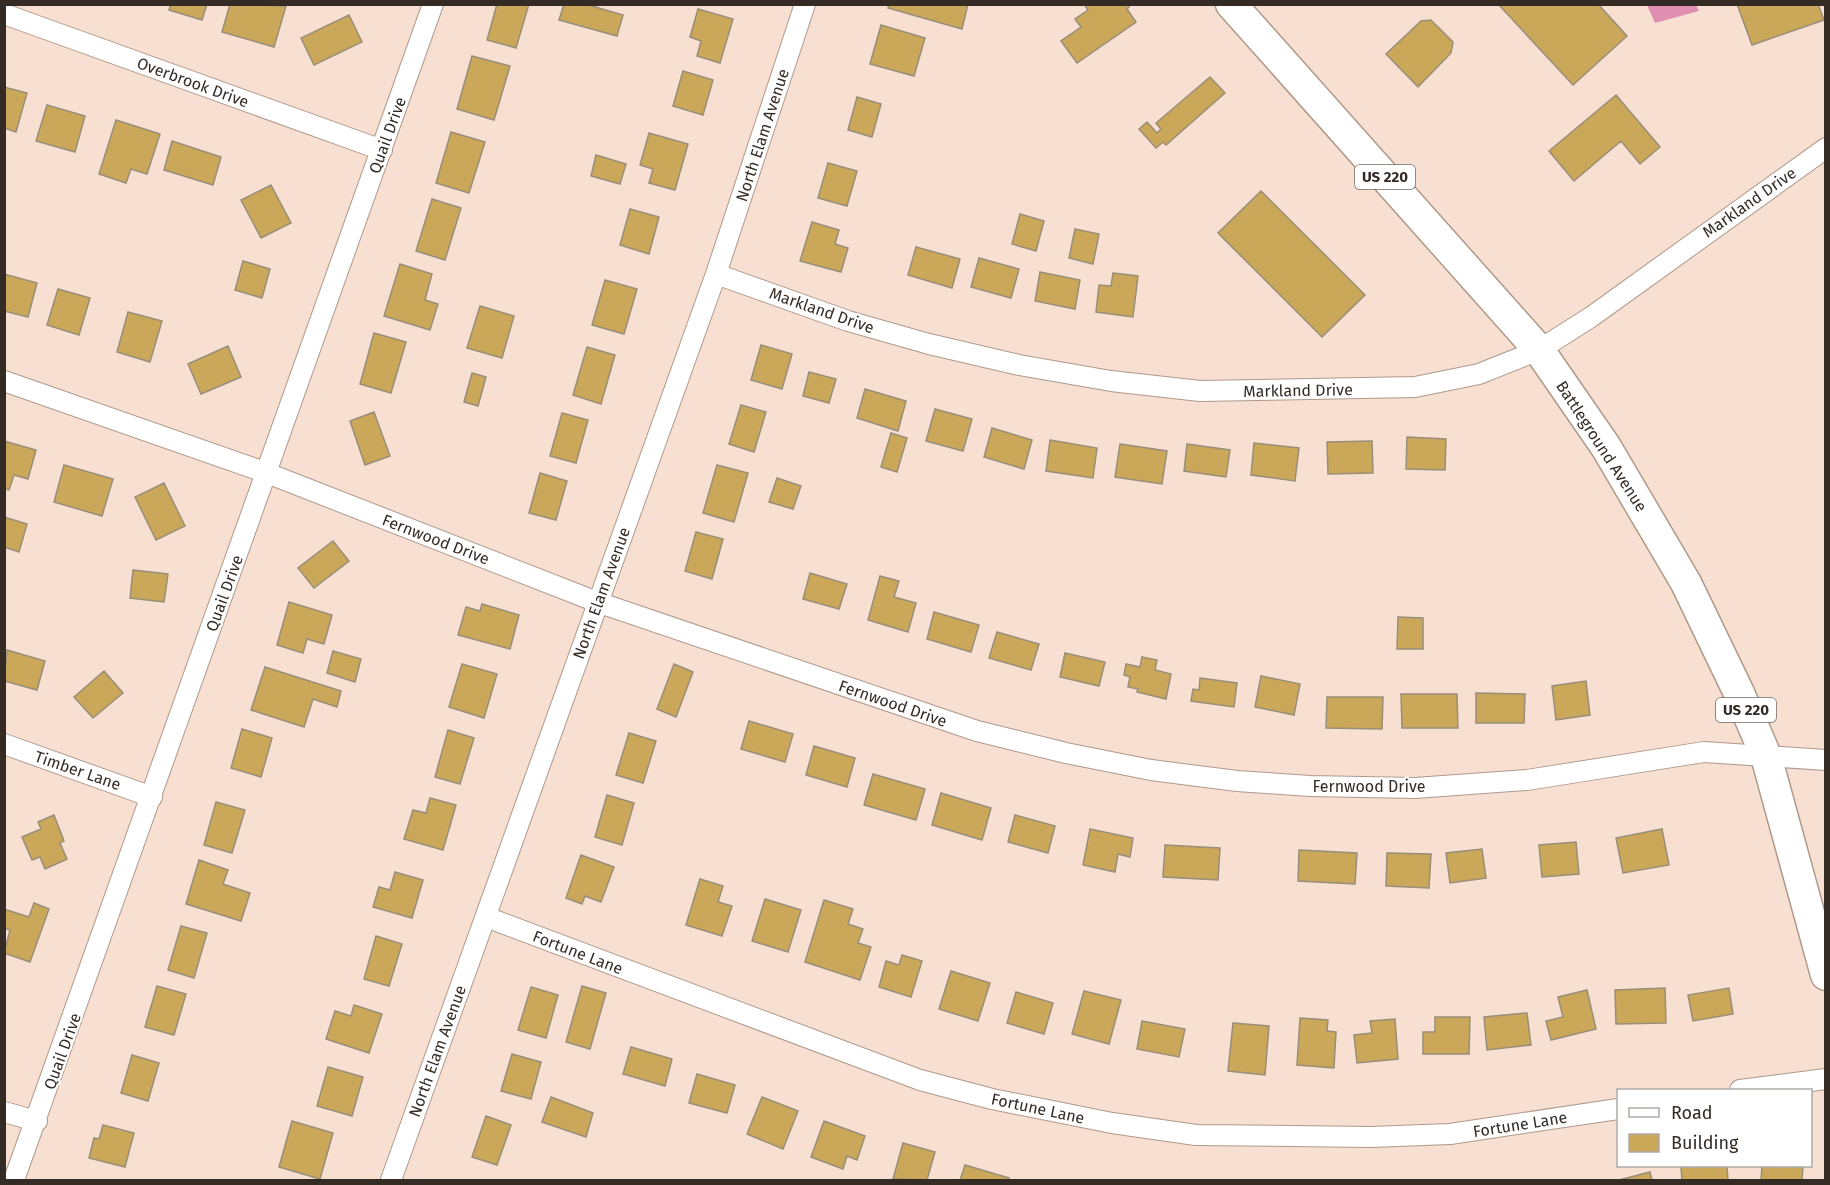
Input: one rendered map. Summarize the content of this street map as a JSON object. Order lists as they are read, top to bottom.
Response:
{
  "streets": {
    "main road": ["US 220", "Battleground Avenue"],
    "street": [
      "Overbrook Drive",
      "Quail Drive",
      "North Elam Avenue",
      "Markland Drive",
      "Fernwood Drive",
      "Timber Lane",
      "Fortune Lane"
    ]
  },
  "crossings": [
    ["Overbrook Drive", "Quail Drive"],
    ["Quail Drive", "Fernwood Drive"],
    ["Quail Drive", "Timber Lane"],
    ["North Elam Avenue", "Markland Drive"],
    ["North Elam Avenue", "Fernwood Drive"],
    ["North Elam Avenue", "Fortune Lane"],
    ["Markland Drive", "Battleground Avenue"],
    ["Battleground Avenue", "Fernwood Drive"]
  ],
  "legend": ["Road", "Building"]
}
